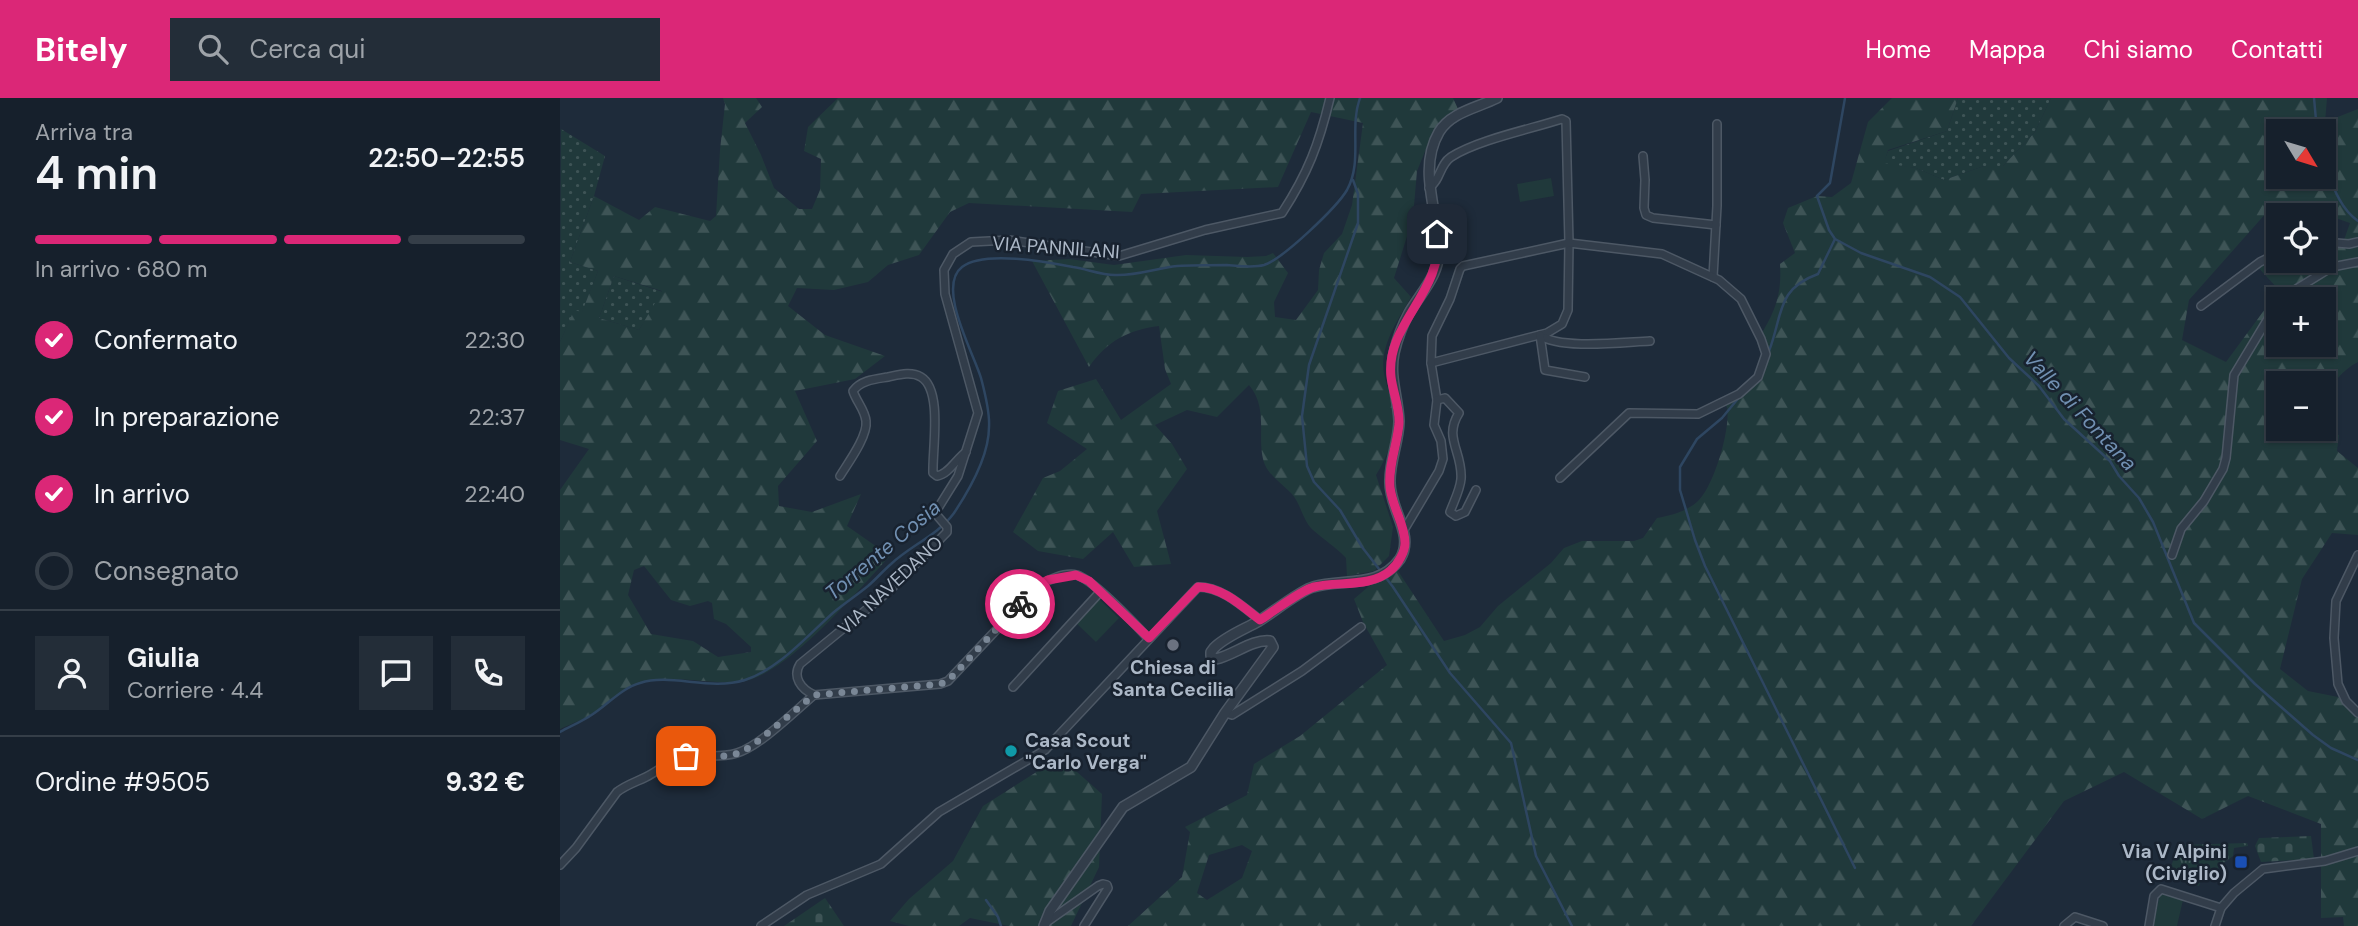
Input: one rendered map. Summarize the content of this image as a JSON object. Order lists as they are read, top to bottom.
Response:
{
  "streets": {
    "street": ["VIA PANNILANI", "VIA NAVEDANO"]
  },
  "crossings": [
    ["VIA PANNILANI", "VIA NAVEDANO"]
  ],
  "water": ["Valle di Fontana", "Torrente Cosia"],
  "places": {
    "other": ["Chiesa di Santa Cecilia", "Casa Scout \"Carlo Verga\""],
    "transit": ["Via V Alpini (Civiglio)"]
  },
  "north": "bottom right",
  "page": {
    "header": "Bitely",
    "search": "Cerca qui",
    "nav": [
      "Home",
      "Mappa",
      "Chi siamo",
      "Contatti"
    ],
    "heading": ["4 min", "Arriva tra", "22:50–22:55"],
    "panel": [
      "Giulia",
      "Corriere · 4.4",
      "Ordine #9505",
      "9.32 €"
    ],
    "map_buttons": ["+", "−"],
    "bar": "In arrivo · 680 m",
    "list": [
      ["Confermato", "22:30"],
      ["In preparazione", "22:37"],
      ["In arrivo", "22:40"],
      "Consegnato"
    ]
  }
}
